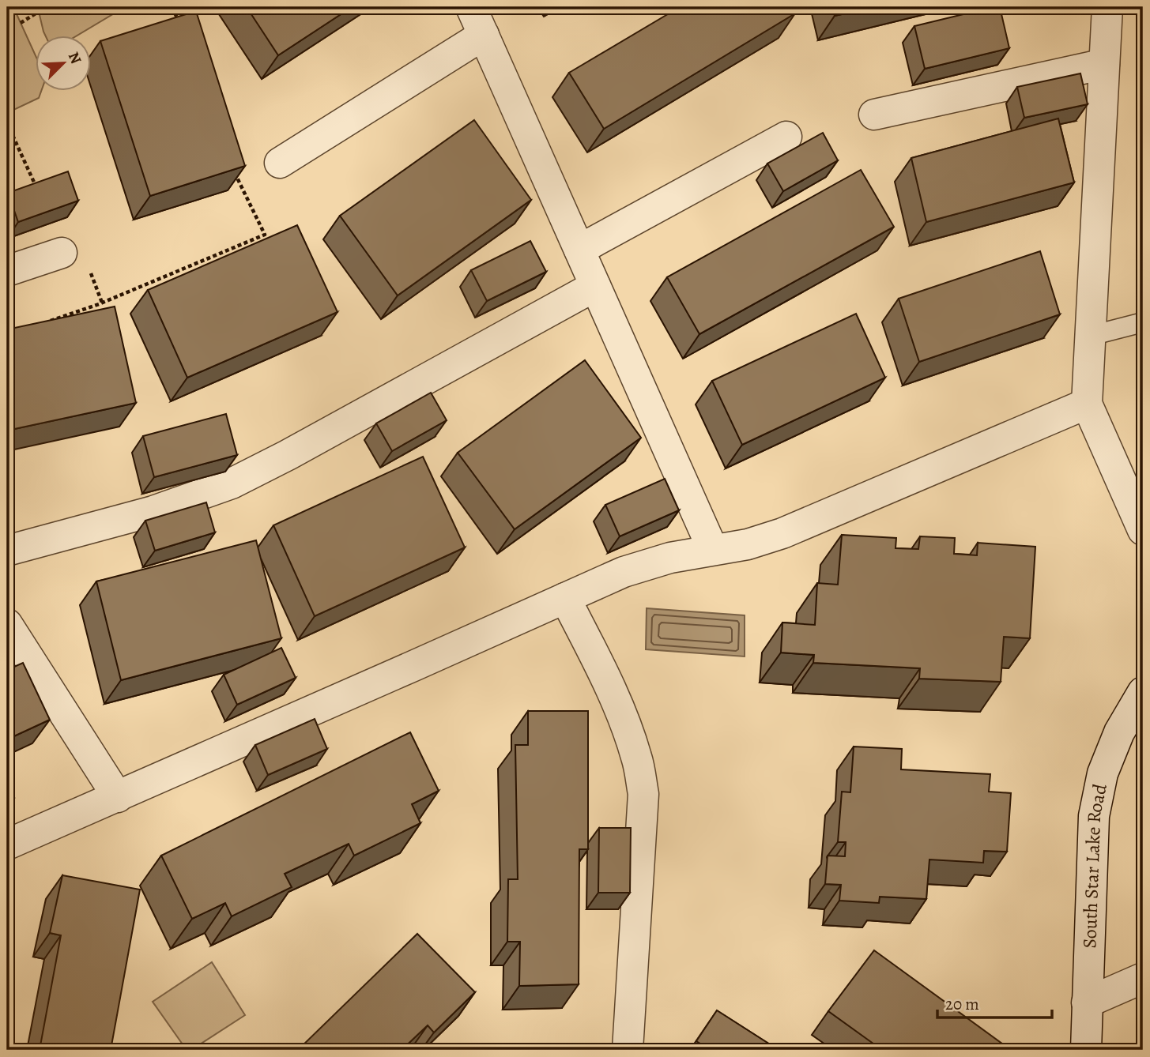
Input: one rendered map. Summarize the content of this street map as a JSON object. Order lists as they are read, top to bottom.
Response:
{
  "streets": {
    "street": ["South Star Lake Road"]
  },
  "scale_bar": "20 m",
  "north": "top right"
}
